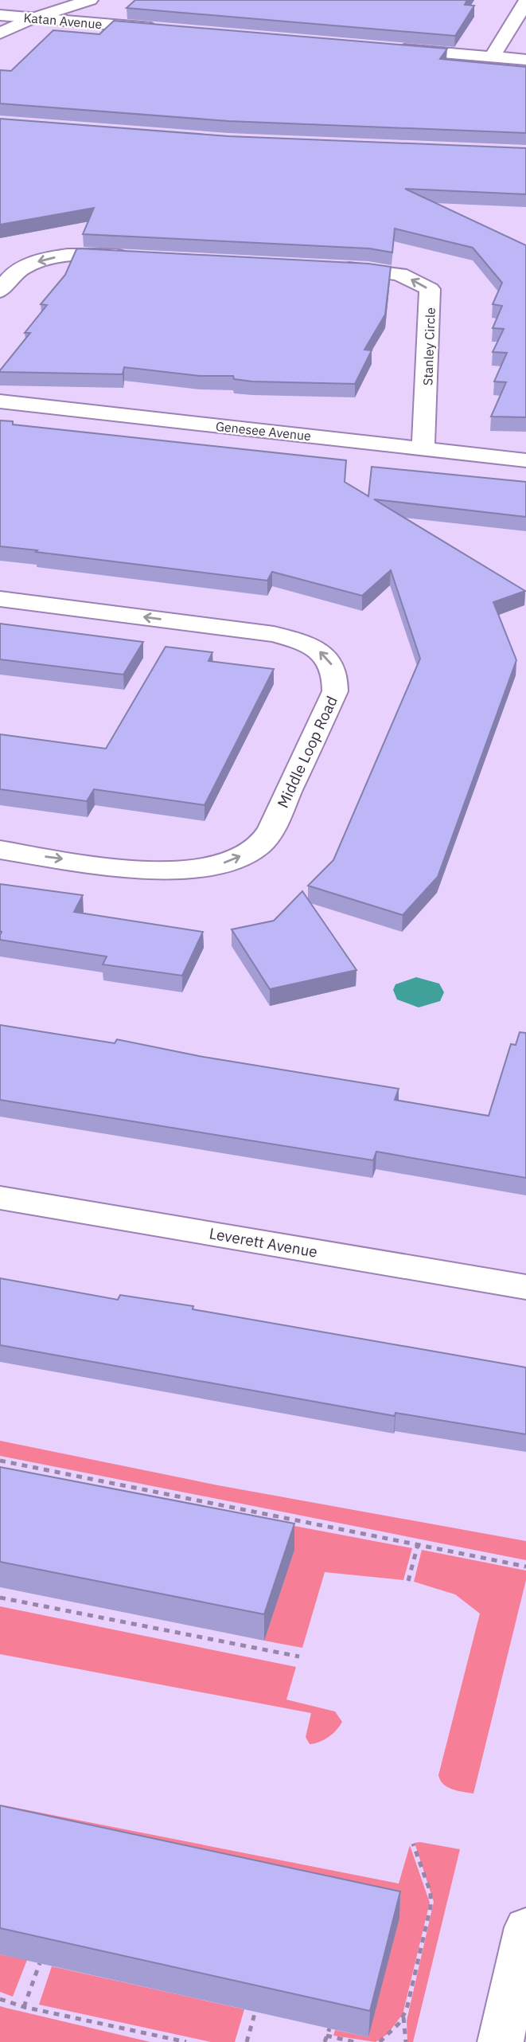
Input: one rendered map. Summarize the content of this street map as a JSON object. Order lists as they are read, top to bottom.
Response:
{
  "streets": {
    "street": [
      "Katan Avenue",
      "Stanley Circle",
      "Genesee Avenue",
      "Middle Loop Road",
      "Leverett Avenue"
    ]
  },
  "crossings": [
    ["Stanley Circle", "Genesee Avenue"]
  ]
}
